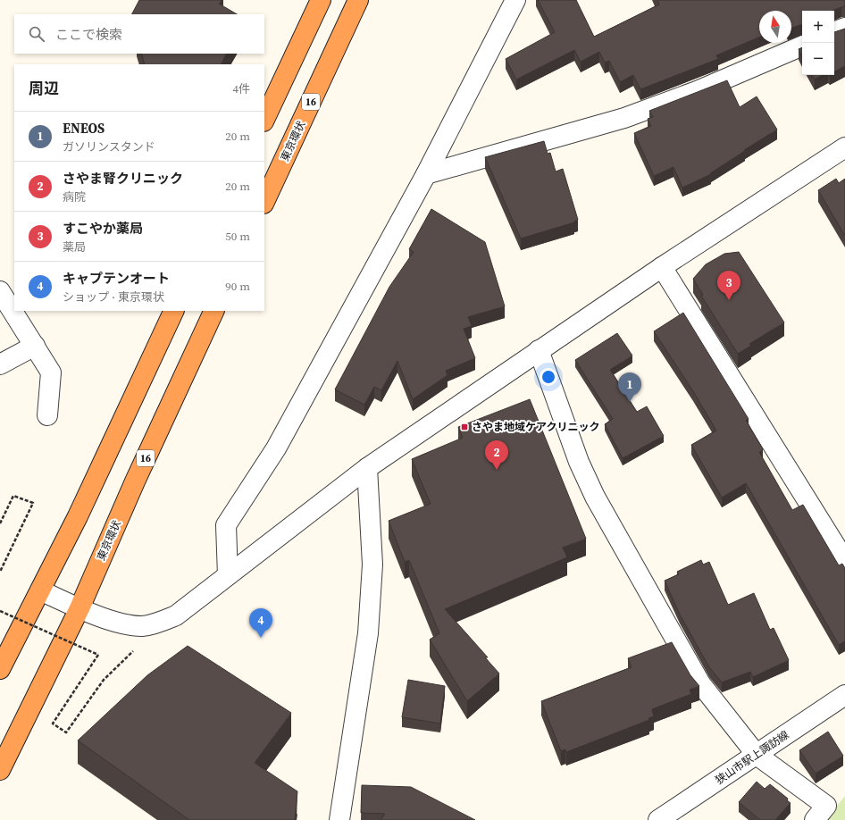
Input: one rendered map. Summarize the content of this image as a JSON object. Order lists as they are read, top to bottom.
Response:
{
  "streets": {
    "highway": ["16", "東京環状"],
    "street": ["狭山市駅上諏訪線"]
  },
  "places": {
    "transit": ["さやま地域ケアクリニック"]
  },
  "north": "top",
  "page": {
    "map_buttons": ["+", "−"],
    "search": "ここで検索",
    "heading": ["周辺", "4件"],
    "list": [
      {
        "mark": "1",
        "name": "ENEOS",
        "note": "ガソリンスタンド",
        "value": "20 m"
      },
      {
        "mark": "2",
        "name": "さやま腎クリニック",
        "note": "病院",
        "value": "20 m"
      },
      {
        "mark": "3",
        "name": "すこやか薬局",
        "note": "薬局",
        "value": "50 m"
      },
      {
        "mark": "4",
        "name": "キャプテンオート",
        "note": "ショップ · 東京環状",
        "value": "90 m"
      }
    ],
    "pins": [
      "3",
      "1",
      "2",
      "4"
    ]
  }
}
